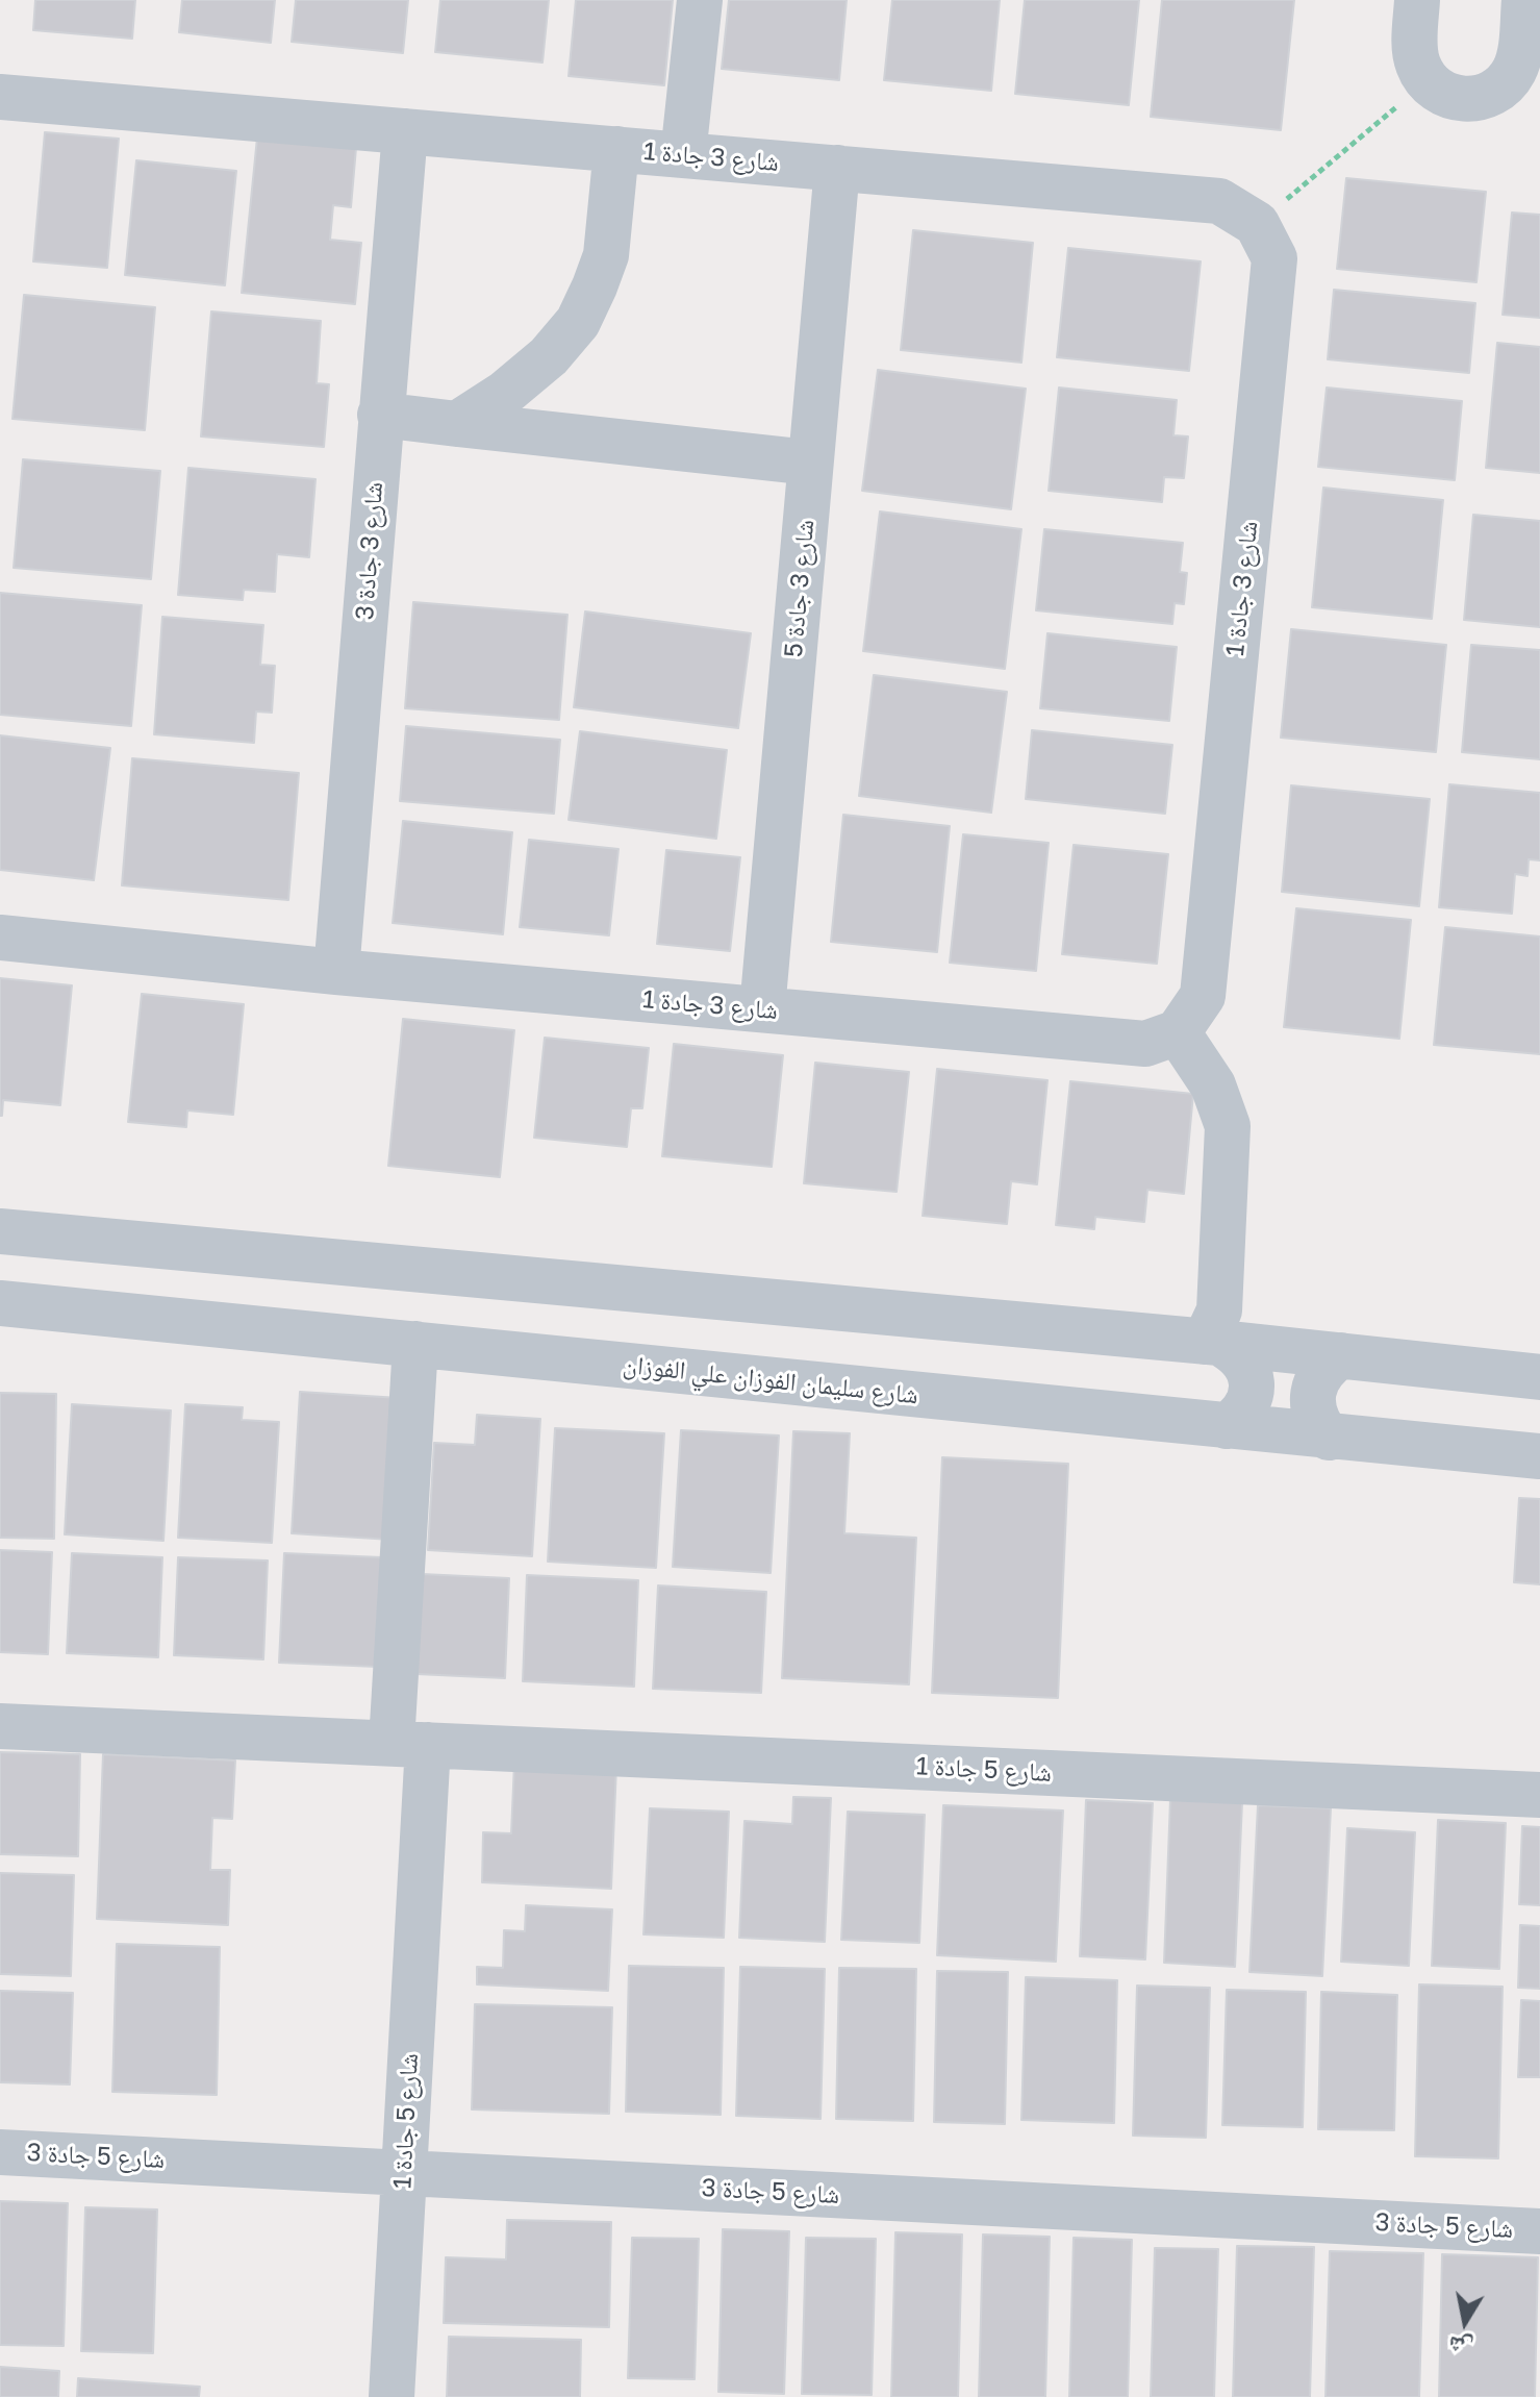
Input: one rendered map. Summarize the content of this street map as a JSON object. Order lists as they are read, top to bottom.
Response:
{
  "streets": {
    "street": [
      "شارع 3 جادة 1",
      "شارع 3 جادة 3",
      "شارع 3 جادة 5",
      "شارع سليمان الفوزان علي الفوزان",
      "شارع 5 جادة 1",
      "شارع 5 جادة 3"
    ]
  },
  "crossings": [
    ["شارع 3 جادة 1", "شارع 3 جادة 3"],
    ["شارع 3 جادة 1", "شارع 3 جادة 5"],
    ["شارع 5 جادة 1", "شارع 5 جادة 3"]
  ],
  "north": "bottom"
}
